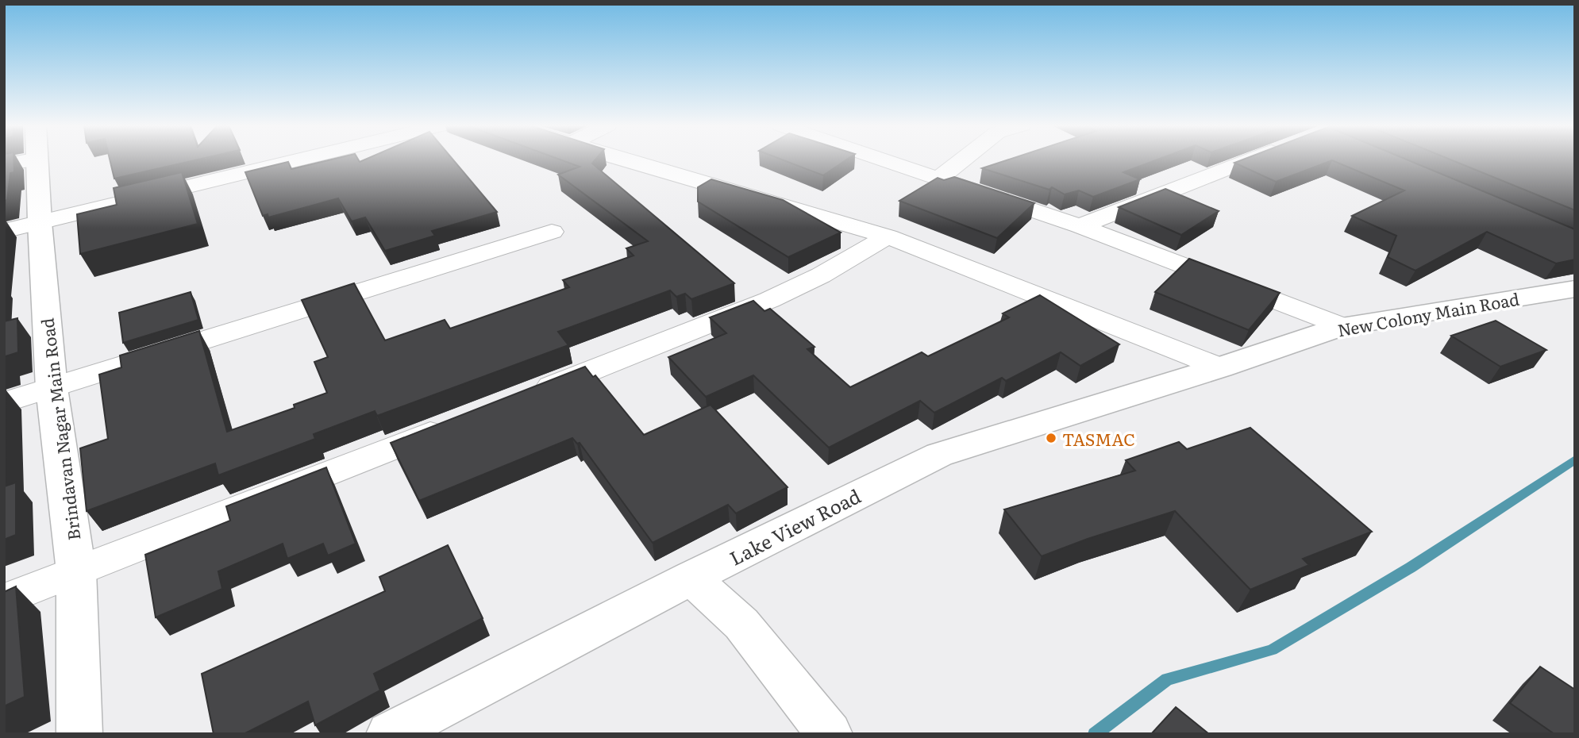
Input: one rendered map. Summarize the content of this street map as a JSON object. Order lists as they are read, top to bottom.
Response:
{
  "streets": {
    "street": ["New Colony Main Road", "Brindavan Nagar Main Road", "Lake View Road"]
  },
  "crossings": [
    ["New Colony Main Road", "Lake View Road"]
  ],
  "places": ["TASMAC"]
}
